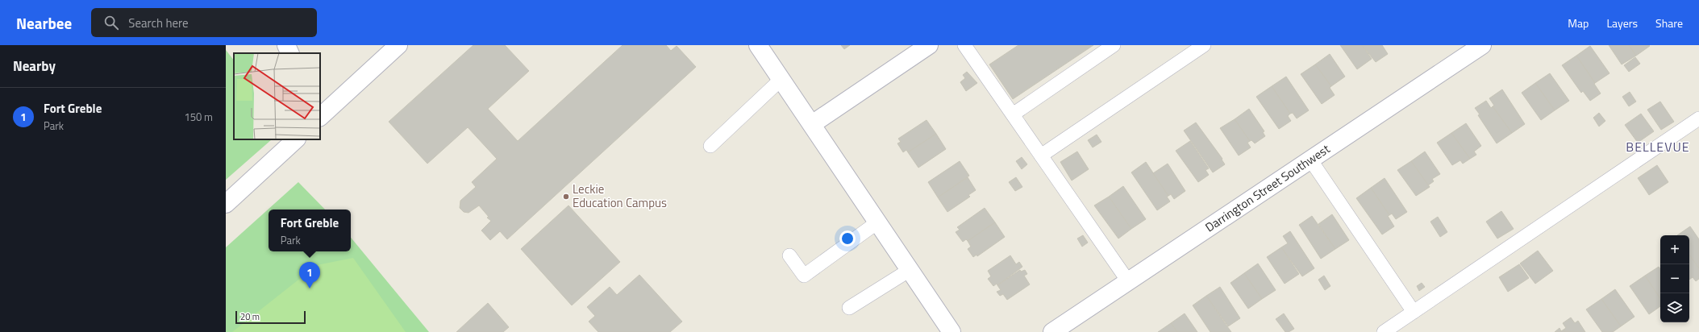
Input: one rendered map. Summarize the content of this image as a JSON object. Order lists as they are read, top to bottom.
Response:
{
  "streets": {
    "street": ["Darrington Street Southwest"]
  },
  "districts": ["BELLEVUE"],
  "places": ["Leckie Education Campus"],
  "scale_bar": "20 m",
  "page": {
    "header": "Nearbee",
    "search": "Search here",
    "nav": ["Map", "Layers", "Share"],
    "heading": "Nearby",
    "list": [
      {
        "mark": "1",
        "name": "Fort Greble",
        "note": "Park",
        "value": "150 m"
      }
    ],
    "popup": ["Fort Greble", "Park"],
    "map_buttons": ["+", "−"],
    "pins": "1",
    "scale": "20 m"
  }
}
